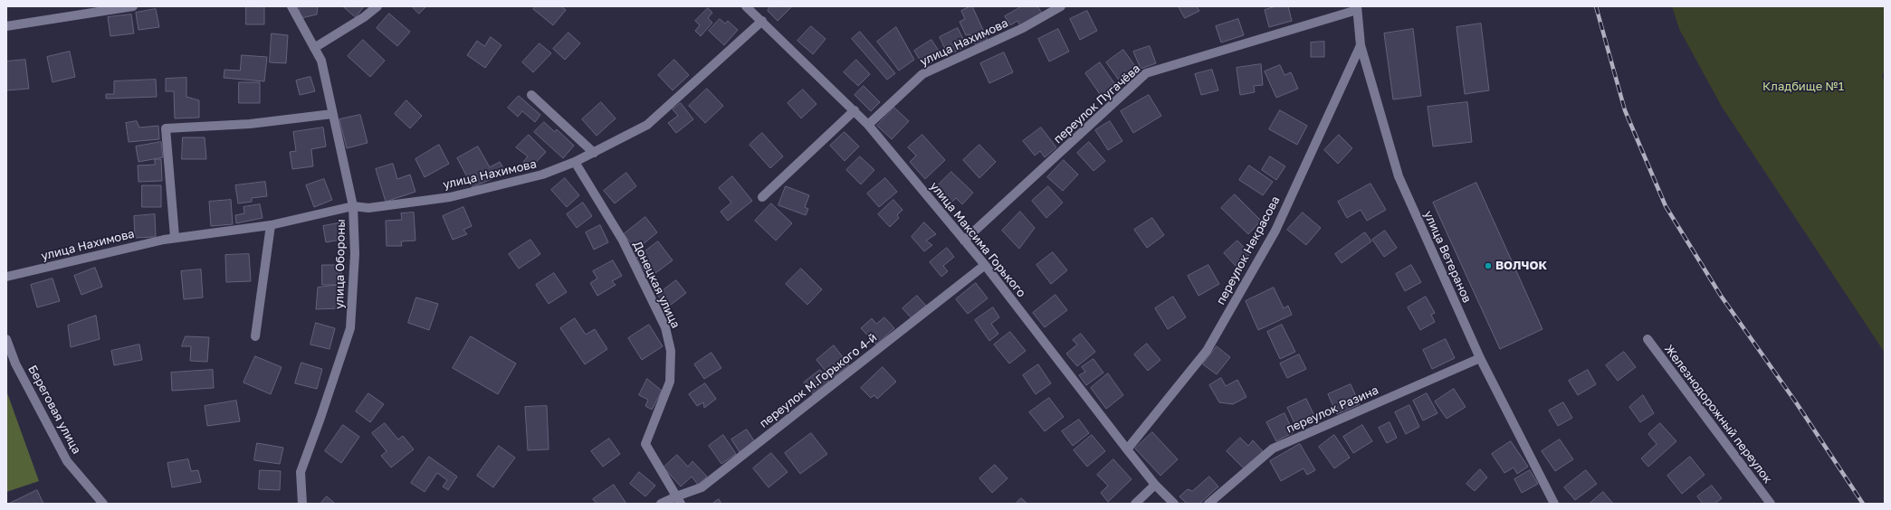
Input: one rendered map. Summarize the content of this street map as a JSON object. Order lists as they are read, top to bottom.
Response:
{
  "streets": {
    "street": [
      "улица Нахимова",
      "переулок Пугачёва",
      "улица Максима Горького",
      "переулок Некрасова",
      "улица Ветеранов",
      "улица Обороны",
      "Донецкая улица",
      "переулок М.Горького 4-й",
      "Береговая улица",
      "переулок Разина",
      "Железнодорожный переулок"
    ]
  },
  "crossings": [
    ["улица Нахимова", "улица Максима Горького"],
    ["улица Нахимова", "улица Обороны"],
    ["улица Нахимова", "Донецкая улица"],
    ["переулок Пугачёва", "улица Максима Горького"],
    ["переулок Пугачёва", "улица Ветеранов"],
    ["улица Максима Горького", "переулок Некрасова"],
    ["улица Максима Горького", "переулок М.Горького 4-й"],
    ["переулок Некрасова", "улица Ветеранов"],
    ["улица Ветеранов", "переулок Разина"],
    ["Донецкая улица", "переулок М.Горького 4-й"]
  ],
  "parks": ["Кладбище №1"],
  "places": ["ВОЛЧОК"]
}
